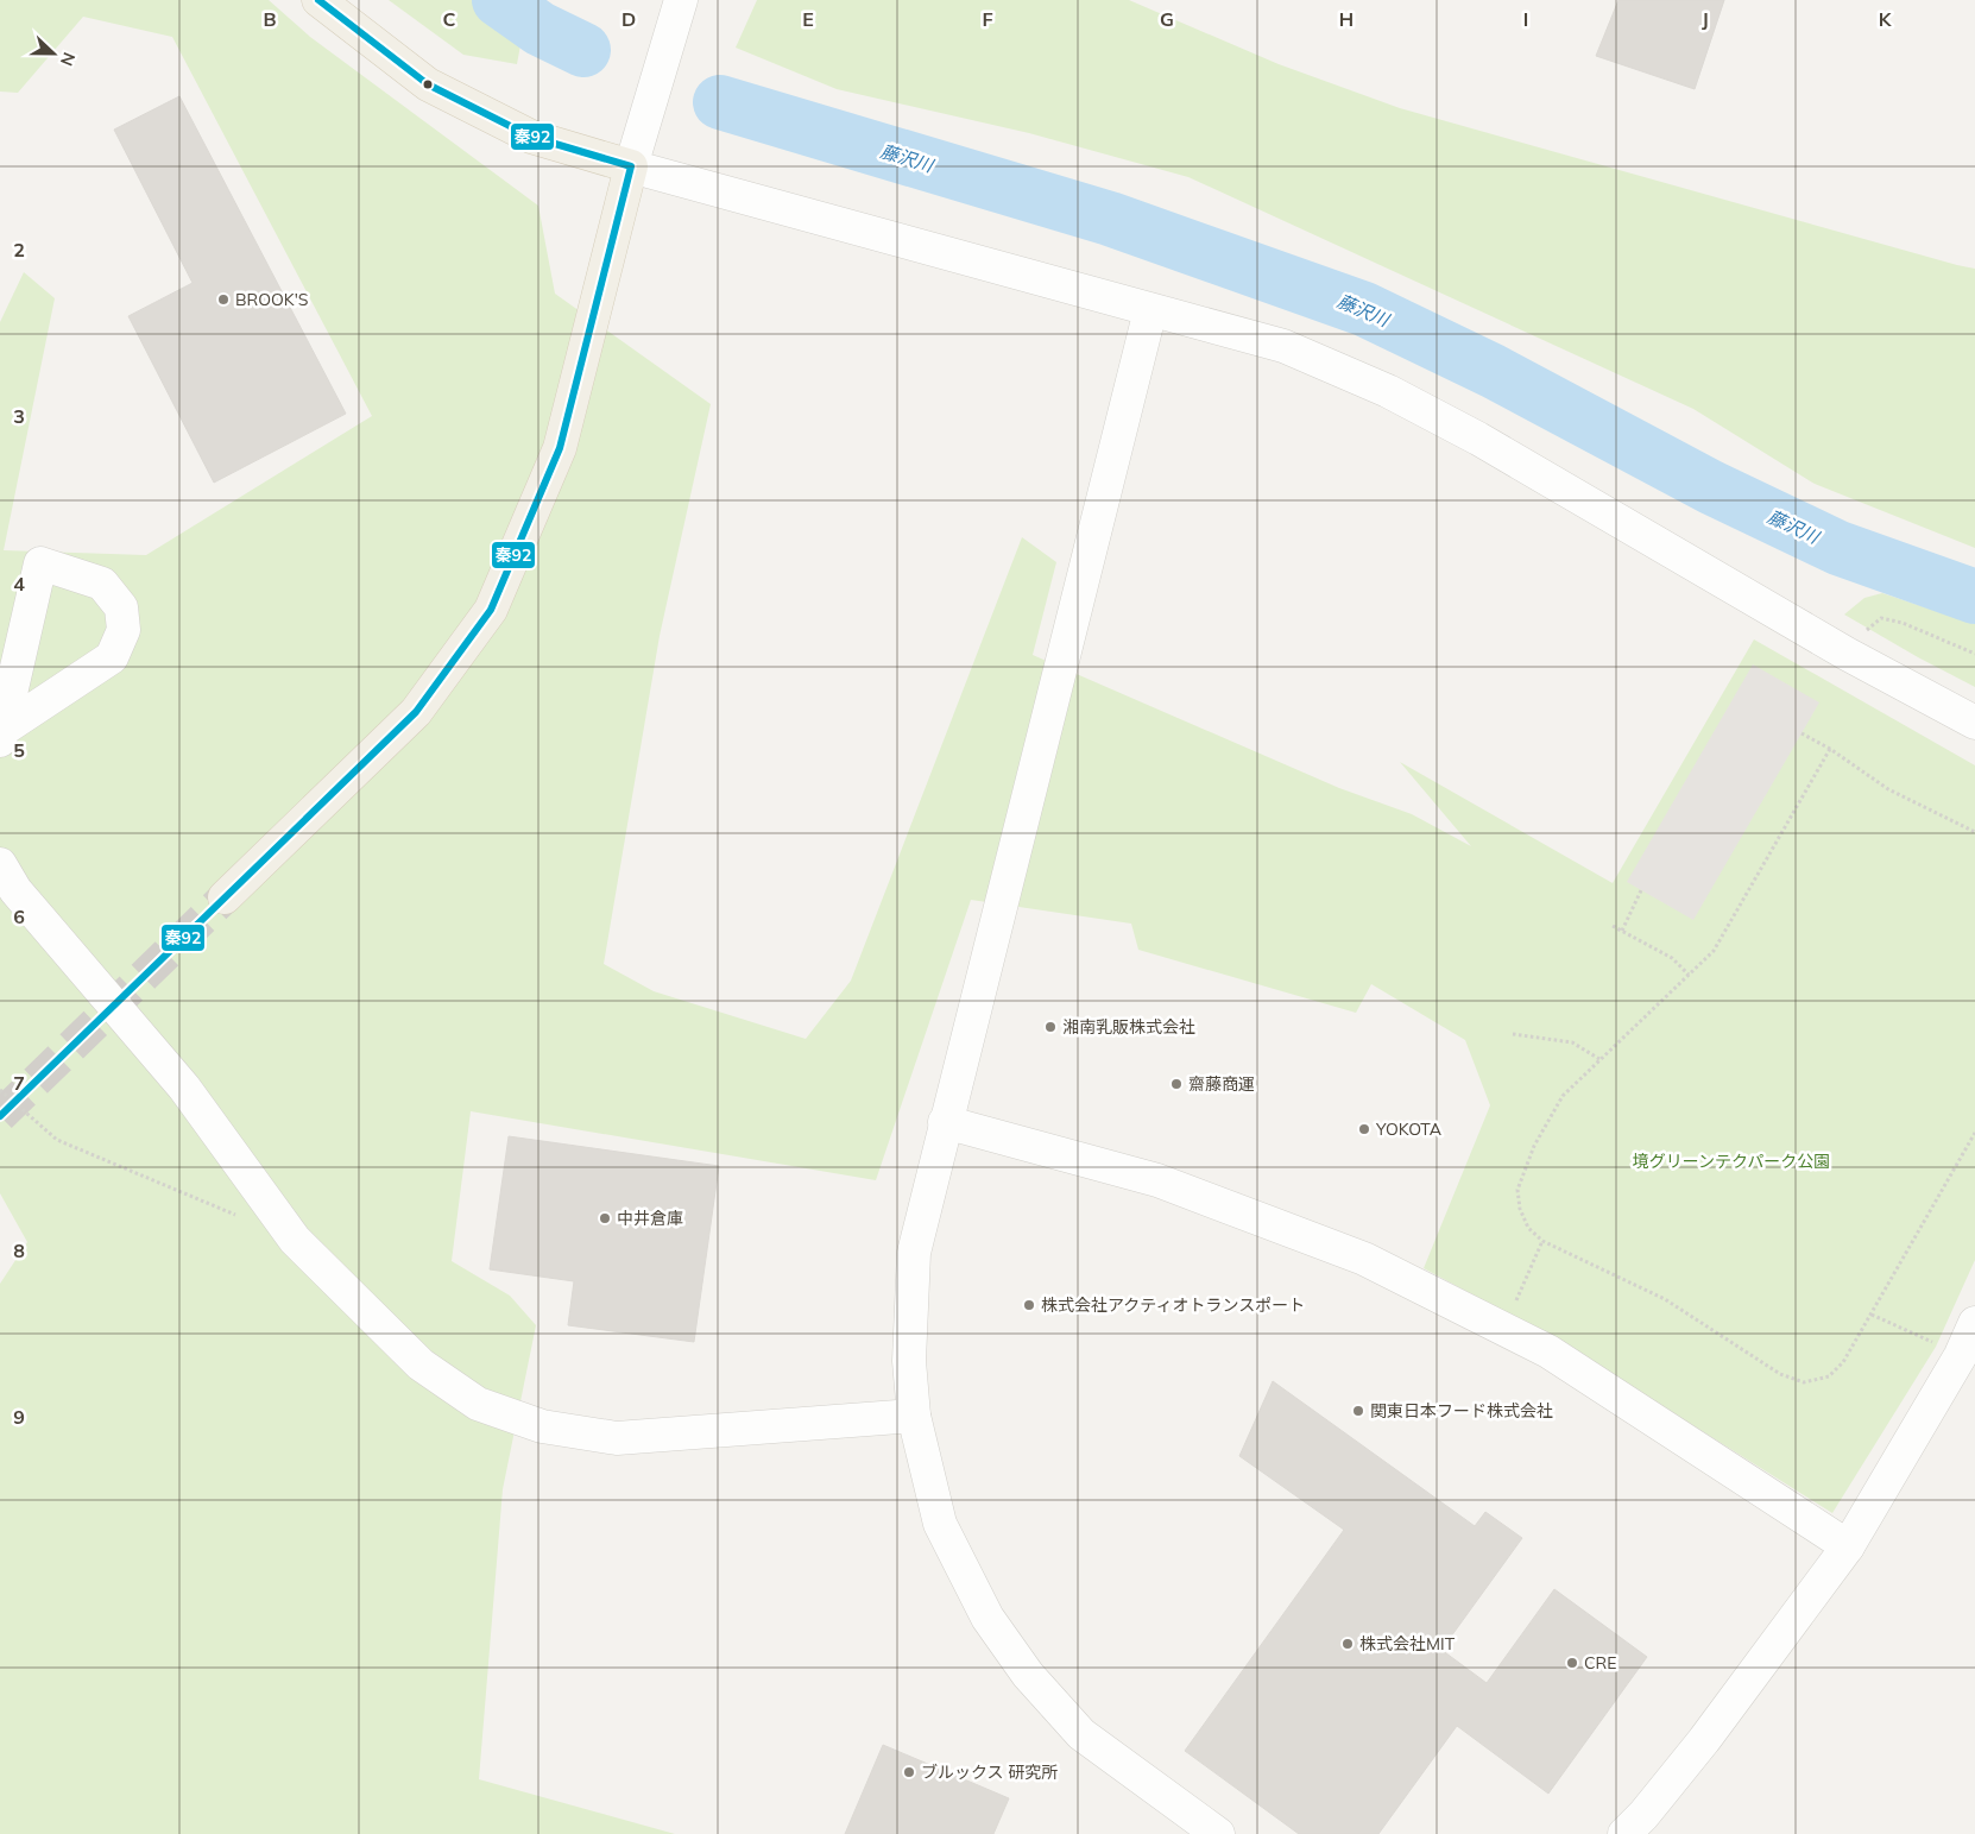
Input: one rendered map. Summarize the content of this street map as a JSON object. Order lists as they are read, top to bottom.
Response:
{
  "water": ["藤沢川"],
  "parks": ["境グリーンテクパーク公園"],
  "places": [
    "BROOK'S",
    "湘南乳販株式会社",
    "齋藤商運",
    "YOKOTA",
    "中井倉庫",
    "株式会社アクティオトランスポート",
    "関東日本フード株式会社",
    "株式会社MIT",
    "CRE",
    "ブルックス 研究所"
  ],
  "lines": ["transit line 秦92"],
  "north": "right",
  "grid": {
    "columns": [
      "B",
      "C",
      "D",
      "E",
      "F",
      "G",
      "H",
      "I",
      "J",
      "K"
    ],
    "rows": [
      "2",
      "3",
      "4",
      "5",
      "6",
      "7",
      "8",
      "9"
    ]
  }
}
